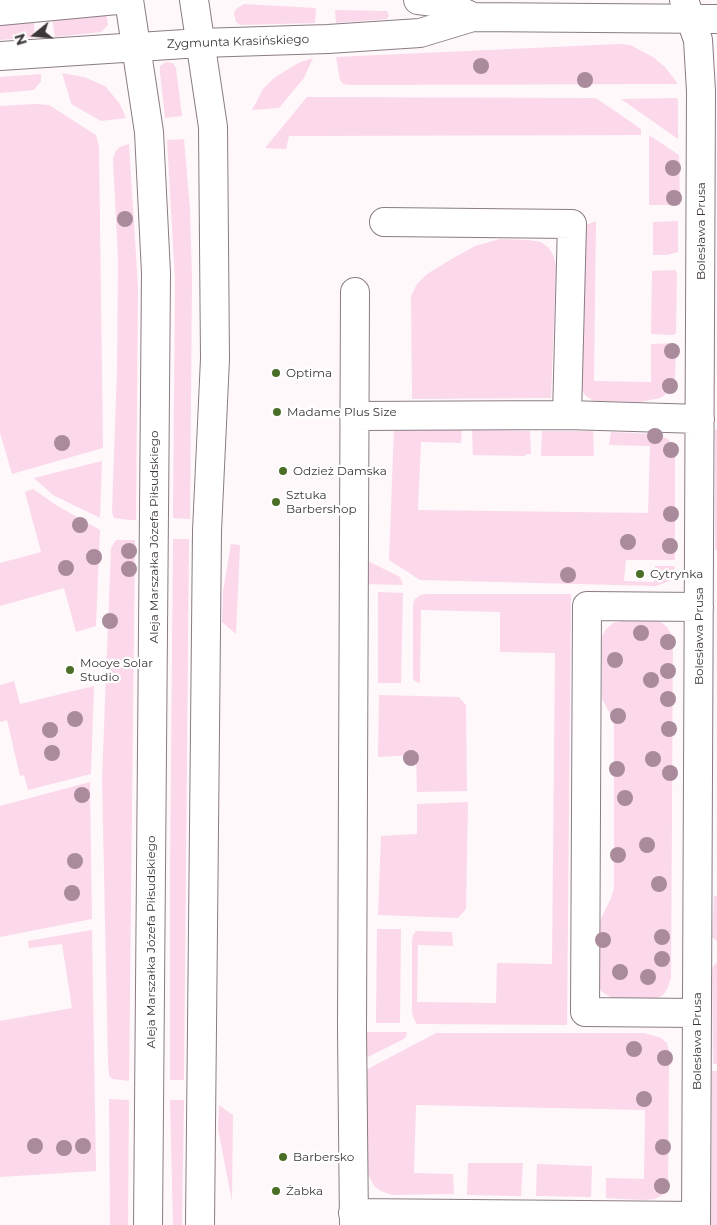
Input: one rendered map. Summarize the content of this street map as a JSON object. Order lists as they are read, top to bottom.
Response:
{
  "streets": {
    "street": ["Zygmunta Krasińskiego", "Bolesława Prusa", "Aleja Marszałka Józefa Piłsudskiego"]
  },
  "crossings": [
    ["Zygmunta Krasińskiego", "Bolesława Prusa"],
    ["Zygmunta Krasińskiego", "Aleja Marszałka Józefa Piłsudskiego"]
  ],
  "places": [
    "Optima",
    "Madame Plus Size",
    "Odzież Damska",
    "Sztuka Barbershop",
    "Cytrynka",
    "Mooye Solar Studio",
    "Barbersko",
    "Żabka"
  ],
  "north": "left"
}
